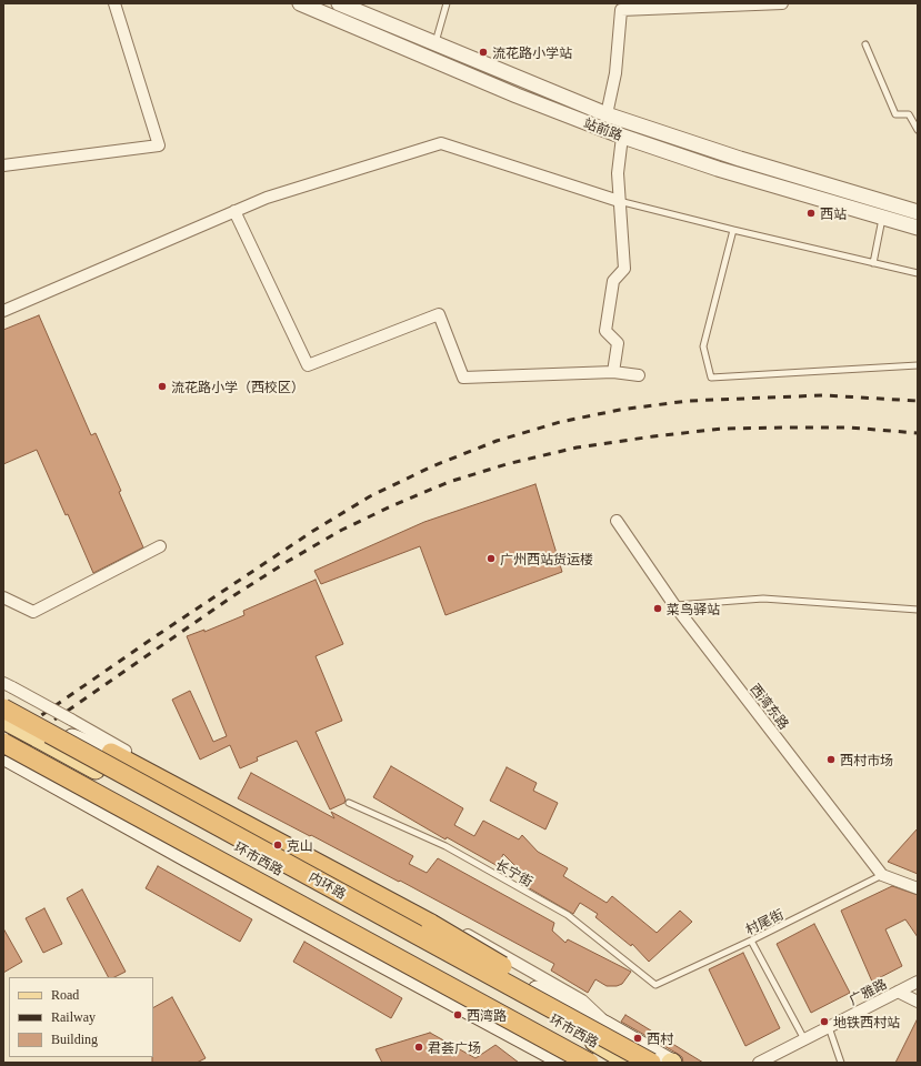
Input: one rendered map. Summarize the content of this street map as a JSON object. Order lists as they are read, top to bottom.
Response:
{
  "streets": {
    "highway": ["内环路"],
    "main road": ["环市西路"],
    "street": ["站前路", "西湾东路", "广雅路"],
    "lane": ["长宁街", "村尾街"]
  },
  "crossings": [
    ["西湾东路", "村尾街"],
    ["长宁街", "村尾街"]
  ],
  "places": [
    "流花路小学站",
    "西站",
    "流花路小学（西校区）",
    "广州西站货运楼",
    "菜鸟驿站",
    "西村市场",
    "克山",
    "西湾路",
    "地铁西村站",
    "西村",
    "君荟广场"
  ],
  "legend": ["Road", "Railway", "Building"]
}
